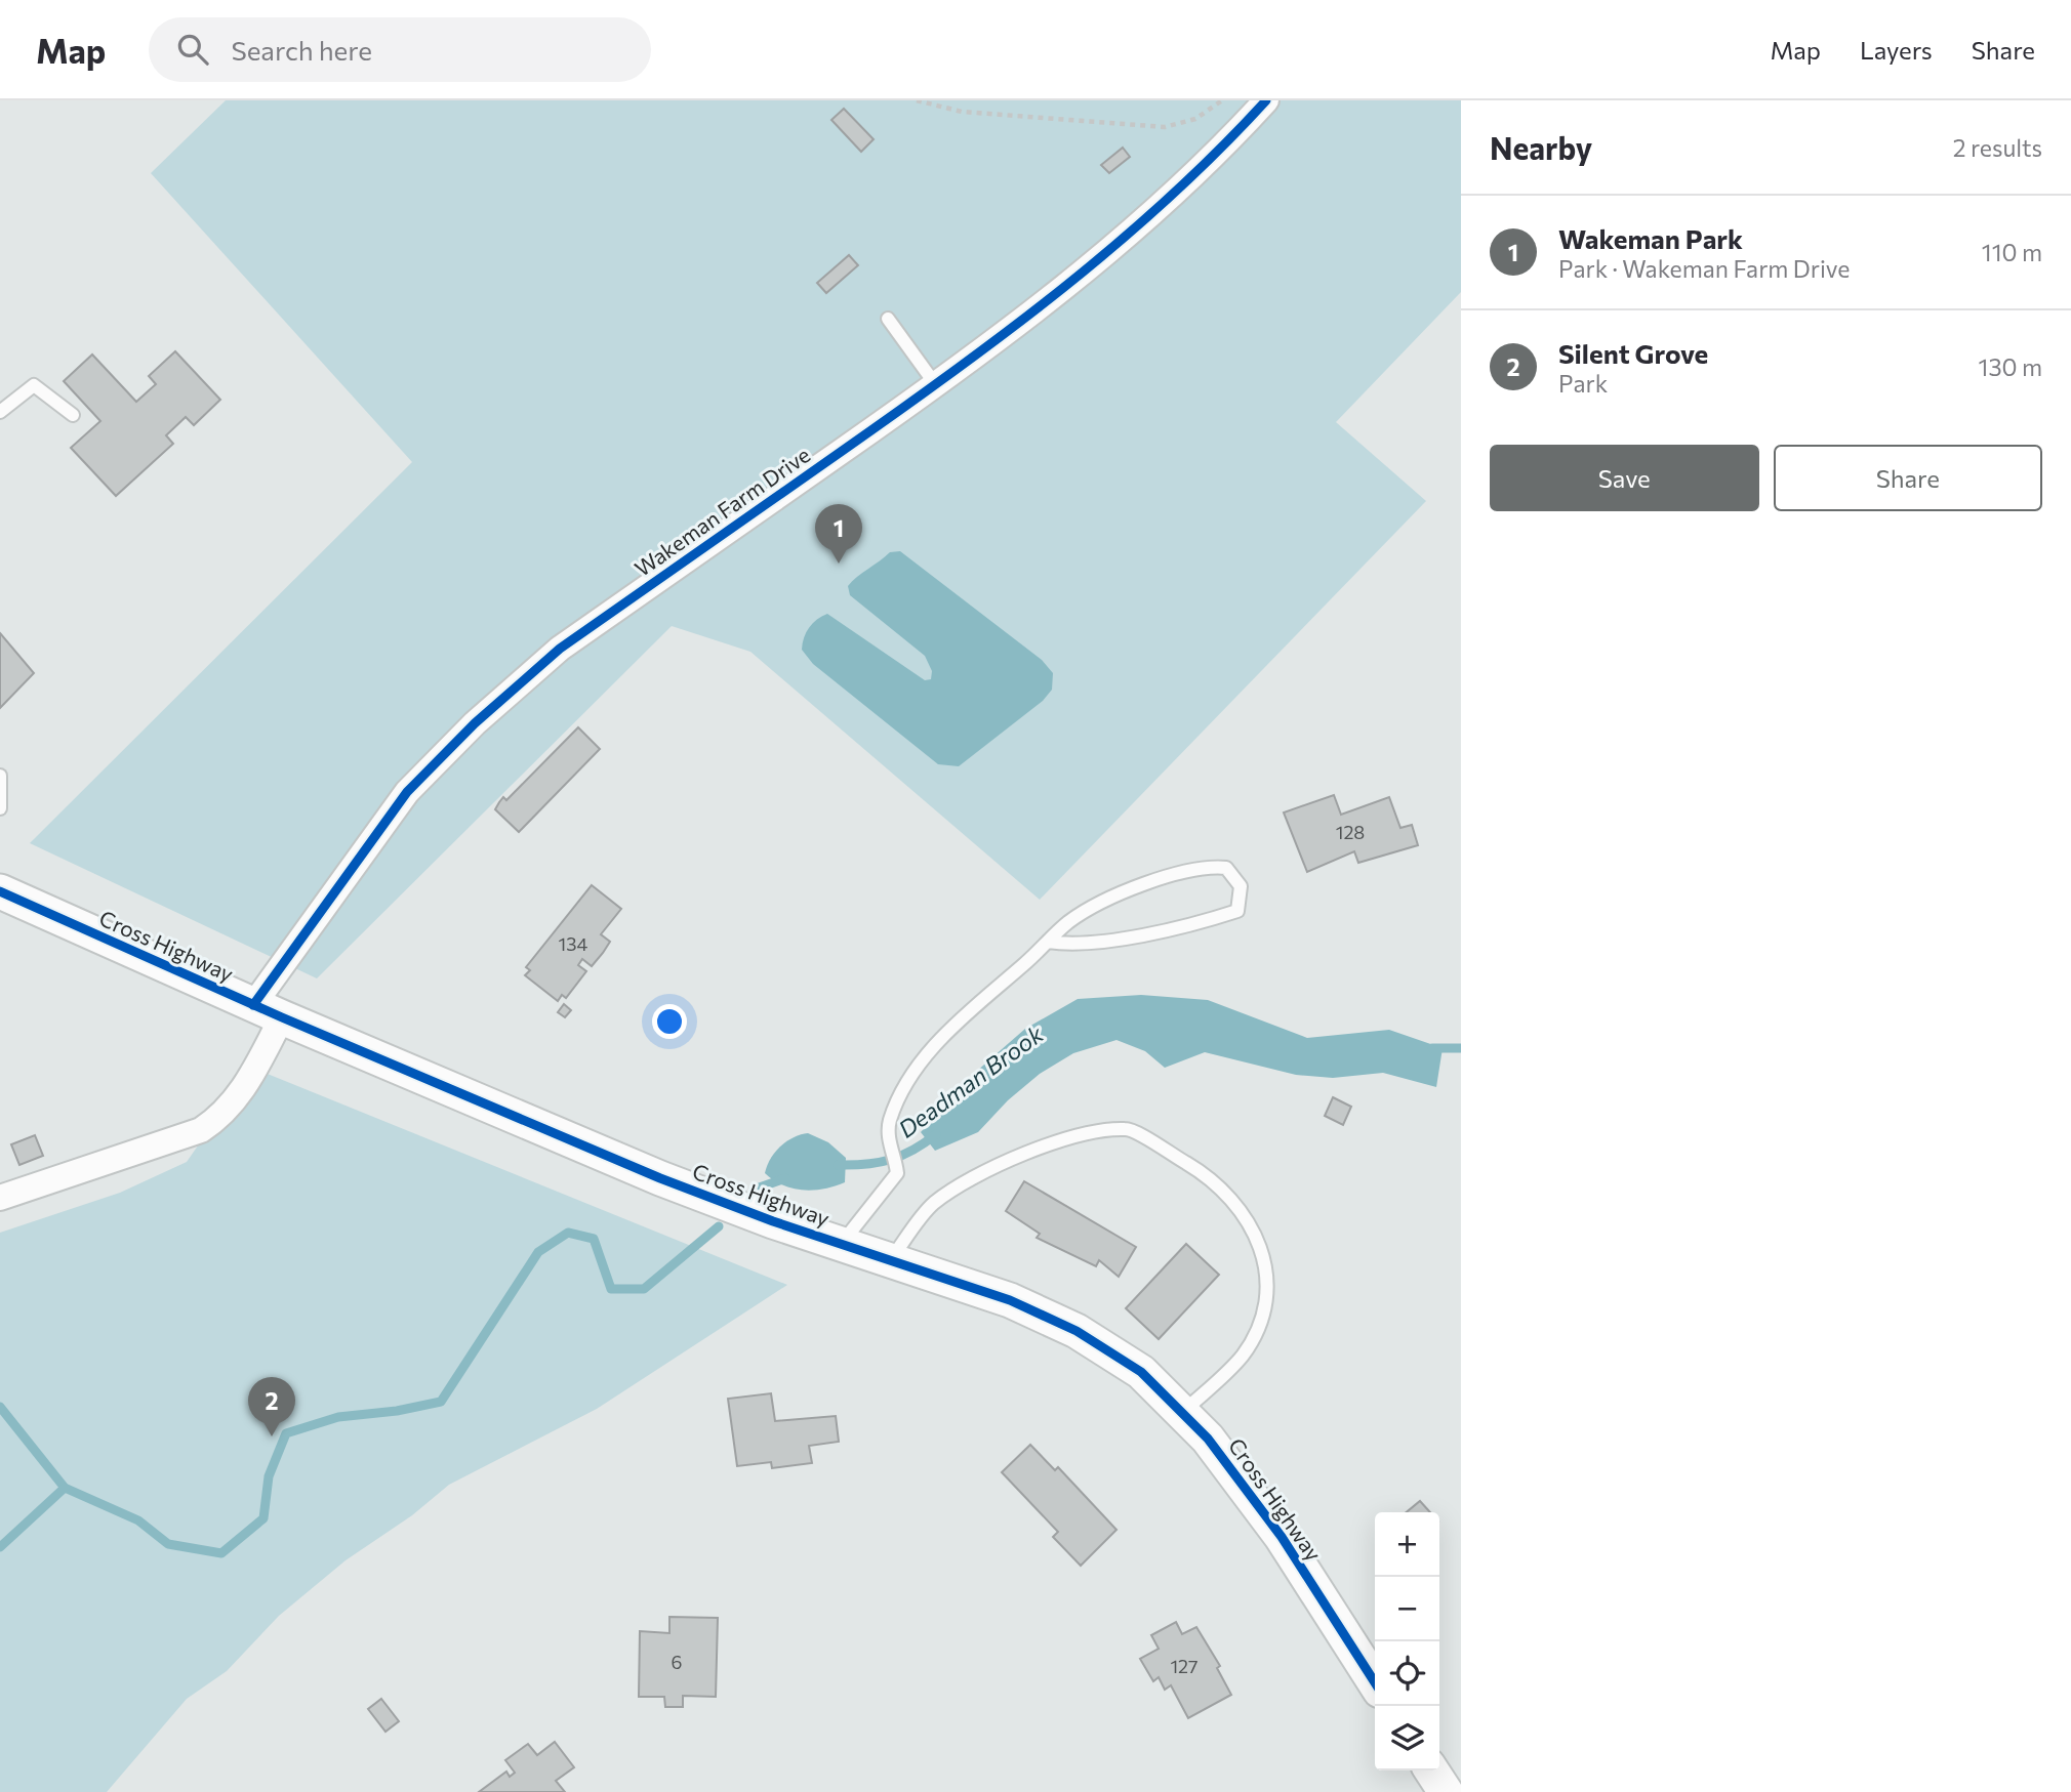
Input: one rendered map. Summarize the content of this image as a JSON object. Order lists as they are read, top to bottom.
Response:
{
  "streets": {
    "street": ["Wakeman Farm Drive", "Cross Highway"]
  },
  "crossings": [
    ["Wakeman Farm Drive", "Cross Highway"]
  ],
  "water": ["Deadman Brook"],
  "house_numbers": [
    "128",
    "134",
    "6",
    "127"
  ],
  "page": {
    "header": "Map",
    "search": "Search here",
    "nav": ["Map", "Layers", "Share"],
    "heading": ["Nearby", "2 results"],
    "list": [
      {
        "mark": "1",
        "name": "Wakeman Park",
        "note": "Park · Wakeman Farm Drive",
        "value": "110 m"
      },
      {
        "mark": "2",
        "name": "Silent Grove",
        "note": "Park",
        "value": "130 m"
      }
    ],
    "buttons": ["Save", "Share"],
    "pins": ["1", "2"],
    "map_buttons": ["+", "−"]
  }
}
